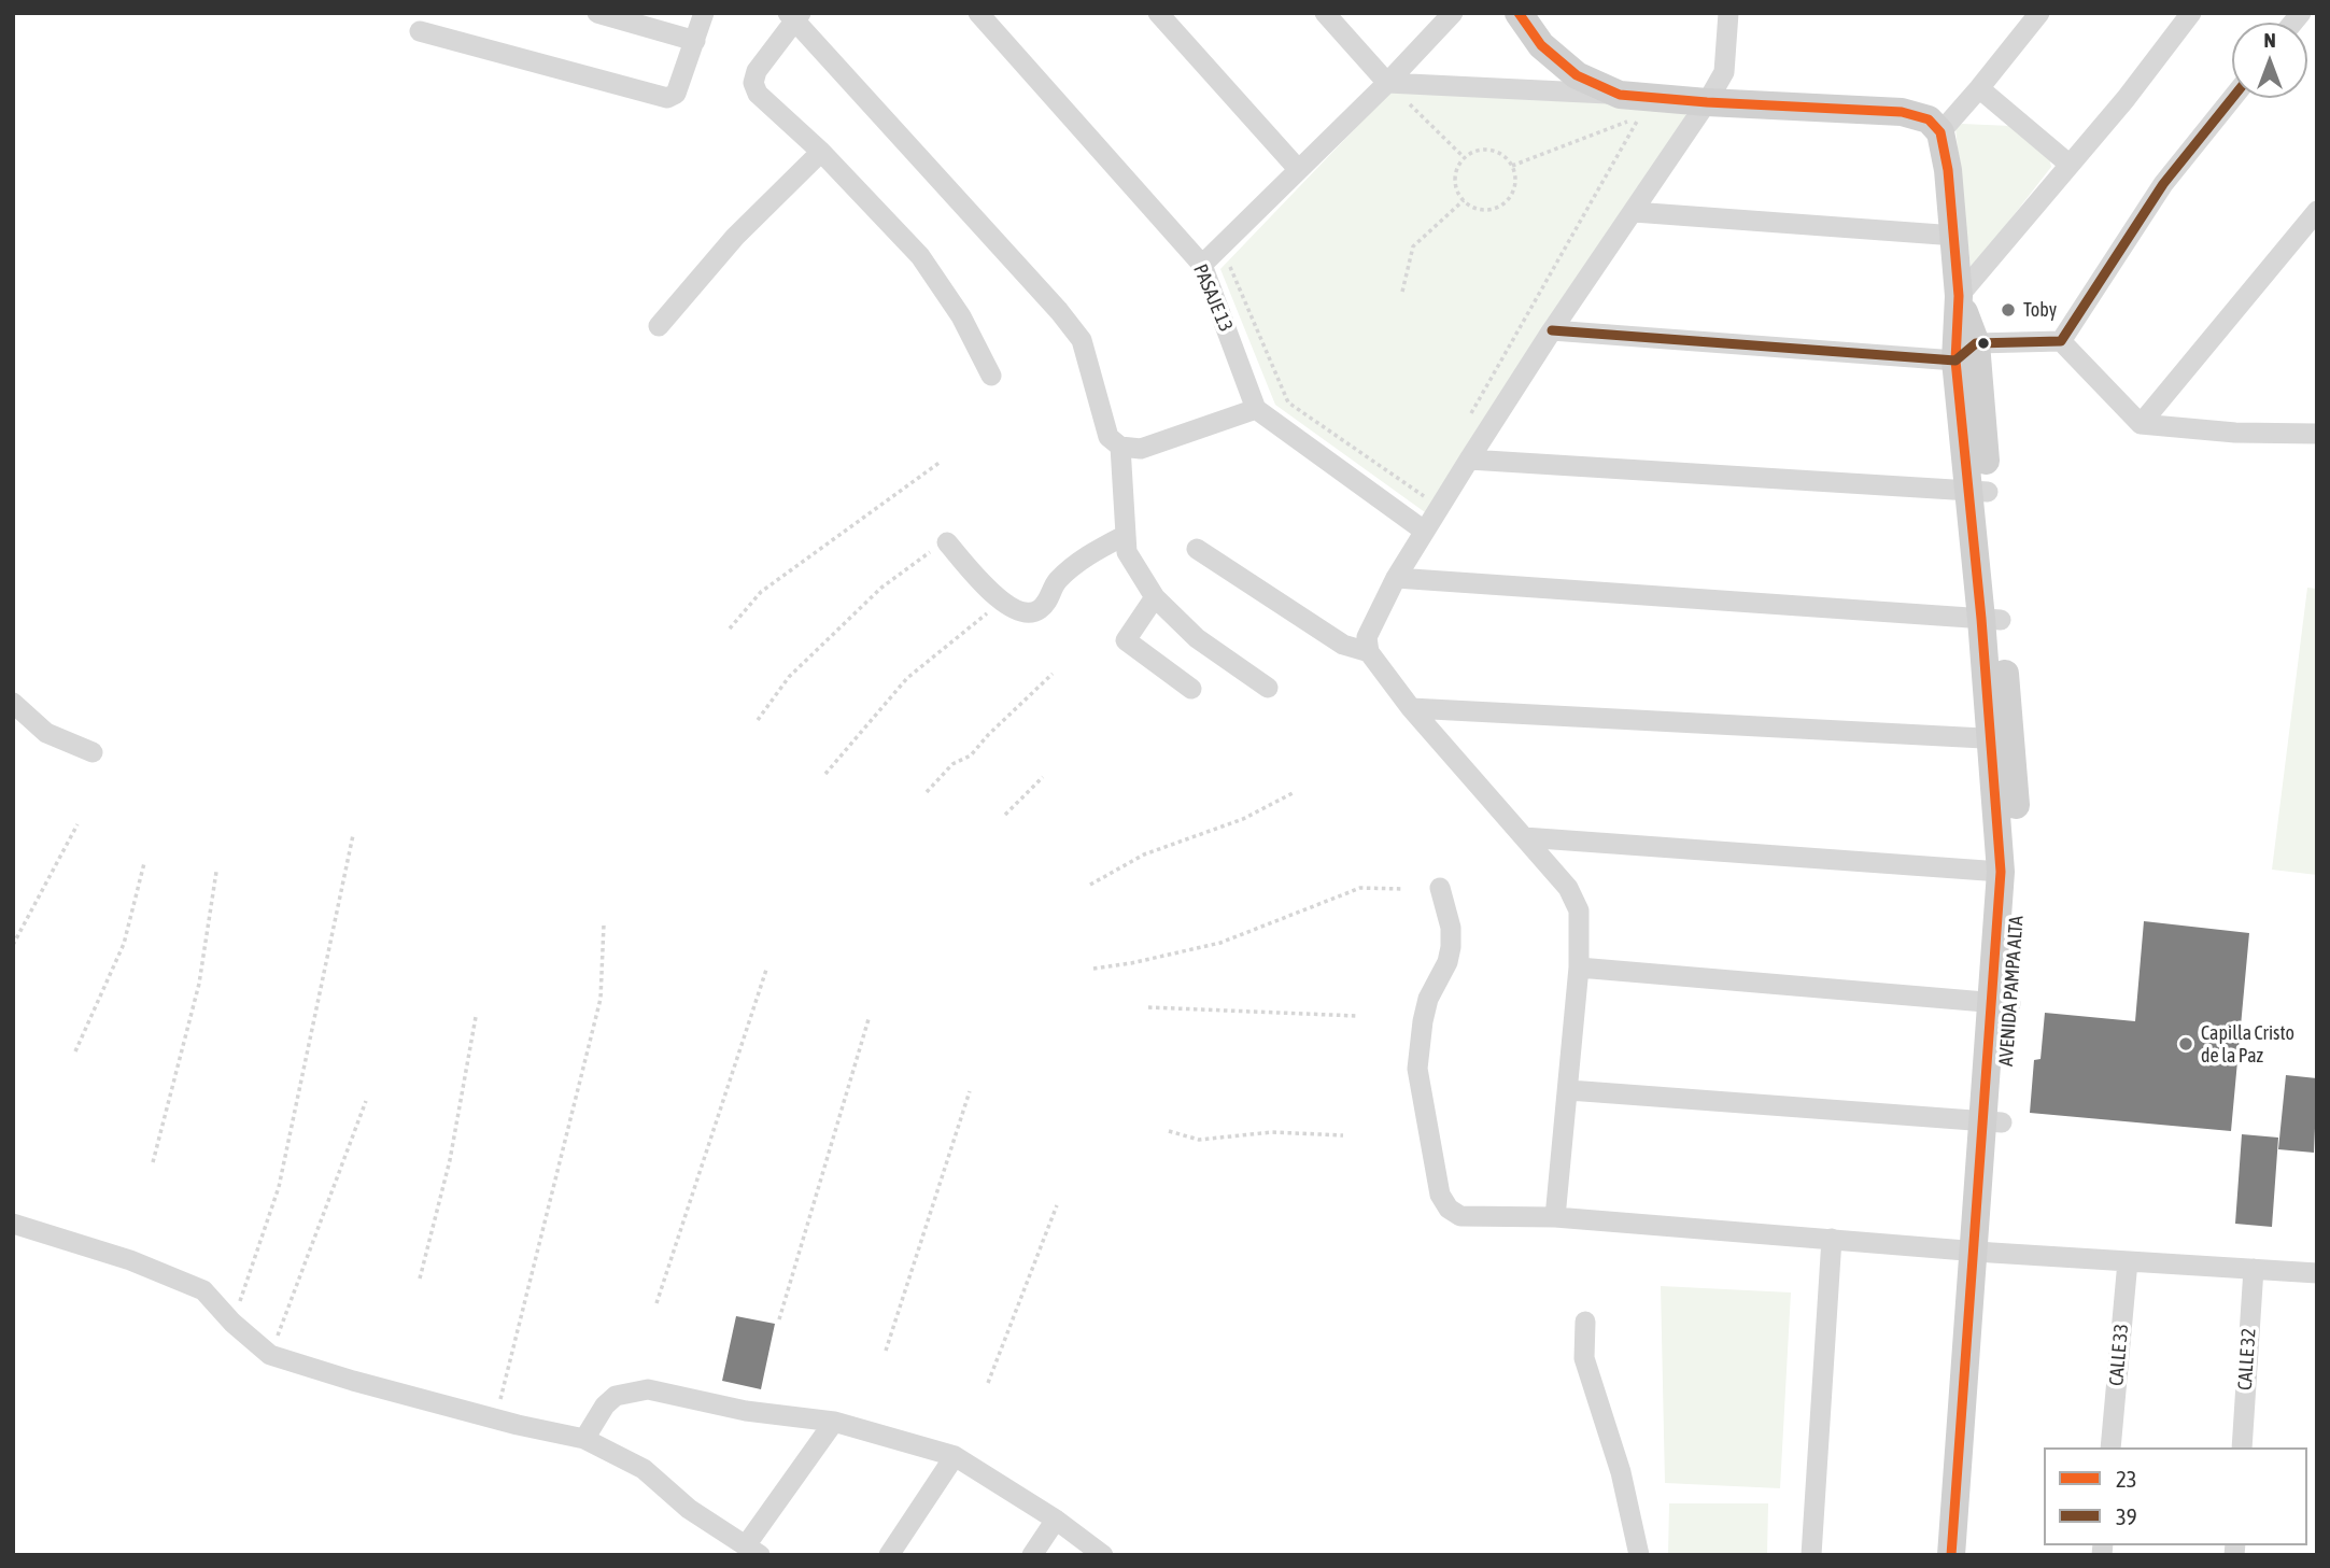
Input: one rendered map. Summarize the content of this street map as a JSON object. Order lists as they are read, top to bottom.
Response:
{
  "streets": {
    "street": [
      "PASAJE 13",
      "AVENIDA PAMPA ALTA",
      "CALLE 33",
      "CALLE 32"
    ]
  },
  "places": ["Toby", "Capilla Cristo de la Paz"],
  "lines": ["transit line 23", "transit line 39"],
  "legend": ["23", "39"],
  "north": "top"
}
